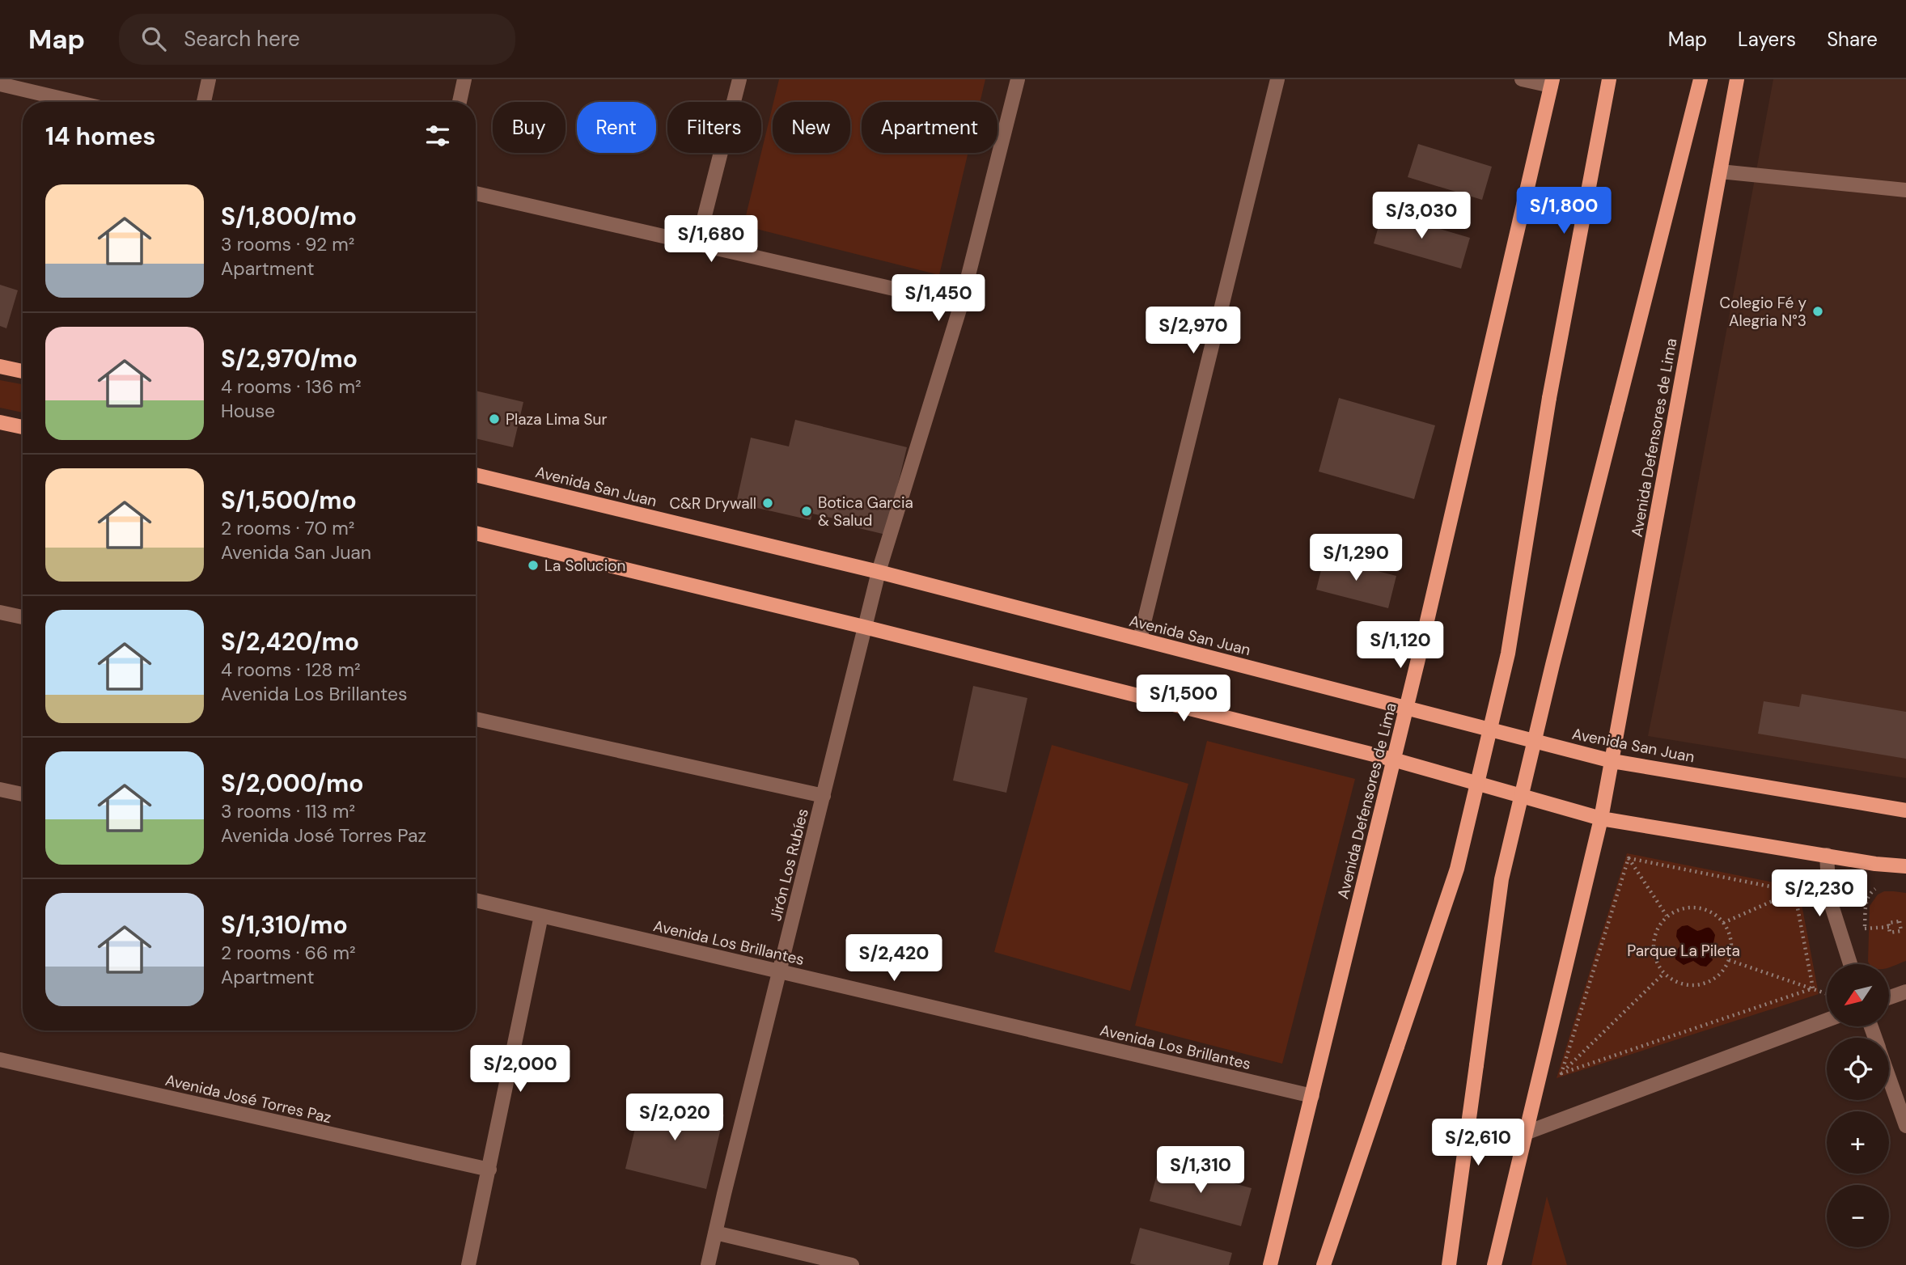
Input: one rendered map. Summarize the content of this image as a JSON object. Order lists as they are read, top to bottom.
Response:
{
  "streets": {
    "main road": ["Avenida Defensores de Lima", "Avenida San Juan"],
    "street": ["Jirón Los Rubíes", "Avenida Los Brillantes", "Avenida José Torres Paz"]
  },
  "crossings": [
    ["Avenida Defensores de Lima", "Avenida San Juan"],
    ["Avenida Defensores de Lima", "Avenida Los Brillantes"],
    ["Avenida San Juan", "Jirón Los Rubíes"],
    ["Jirón Los Rubíes", "Avenida Los Brillantes"]
  ],
  "parks": ["Parque La Pileta"],
  "places": [
    "Colegio Fé y Alegria N°3",
    "Plaza Lima Sur",
    "C&R Drywall",
    "Botica Garcia & Salud",
    "La Solucion"
  ],
  "north": "bottom left",
  "page": {
    "header": "Map",
    "search": "Search here",
    "nav": ["Map", "Layers", "Share"],
    "chip": [
      "Buy",
      "Rent",
      "Filters",
      "New",
      "Apartment"
    ],
    "heading": "14 homes",
    "list": [
      {
        "name": "S/1,800/mo",
        "note": "3 rooms · 92 m² · Apartment"
      },
      {
        "name": "S/2,970/mo",
        "note": "4 rooms · 136 m² · House"
      },
      {
        "name": "S/1,500/mo",
        "note": "2 rooms · 70 m² · Avenida San Juan"
      },
      {
        "name": "S/2,420/mo",
        "note": "4 rooms · 128 m² · Avenida Los Brillantes"
      },
      {
        "name": "S/2,000/mo",
        "note": "3 rooms · 113 m² · Avenida José Torres Paz"
      },
      {
        "name": "S/1,310/mo",
        "note": "2 rooms · 66 m² · Apartment"
      }
    ],
    "price": [
      "S/1,800",
      "S/3,030",
      "S/1,680",
      "S/1,450",
      "S/2,970",
      "S/1,290",
      "S/1,120",
      "S/1,500",
      "S/2,230",
      "S/2,420",
      "S/2,000",
      "S/2,020",
      "S/2,610",
      "S/1,310"
    ],
    "map_buttons": ["+", "−"]
  }
}
